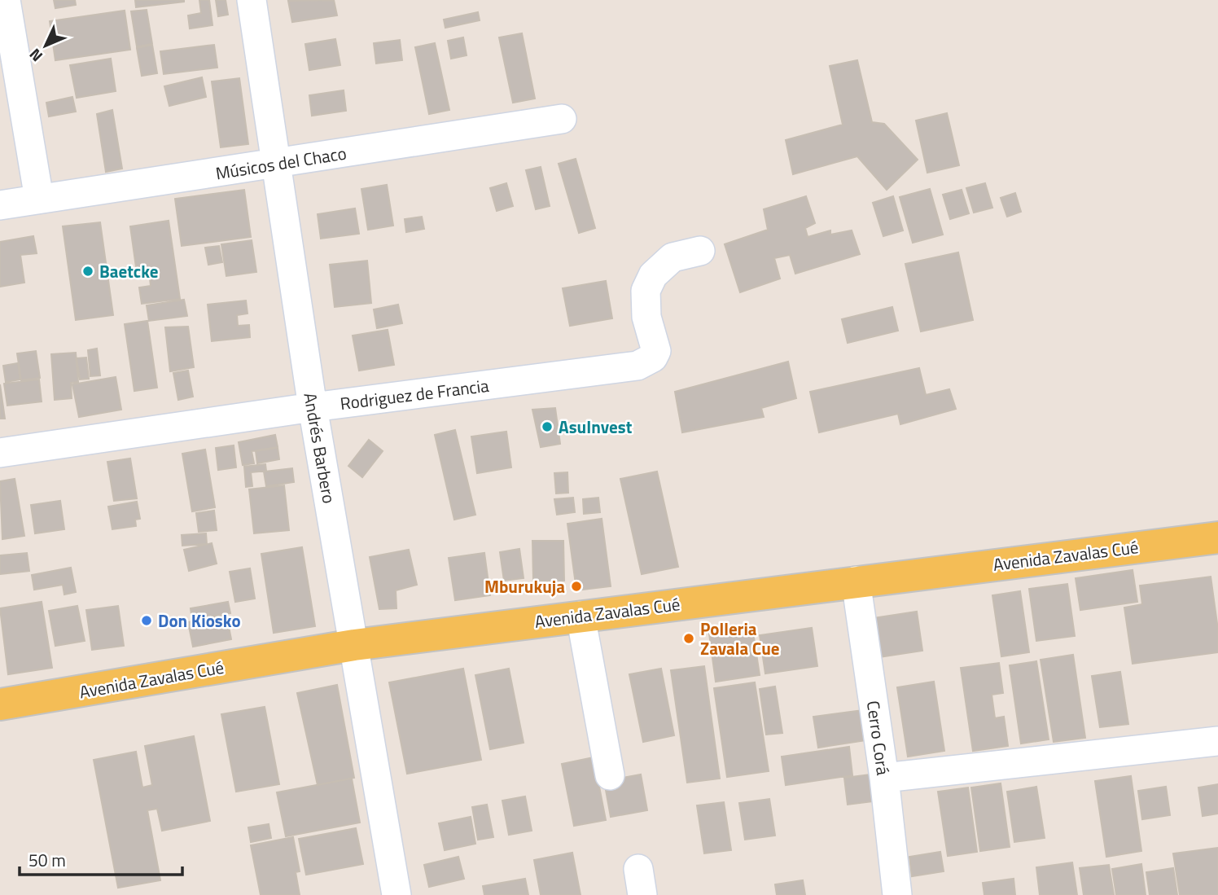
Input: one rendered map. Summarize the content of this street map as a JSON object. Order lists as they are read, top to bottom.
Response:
{
  "streets": {
    "main road": ["Avenida Zavalas Cué"],
    "street": [
      "Músicos del Chaco",
      "Rodriguez de Francia",
      "Andrés Barbero",
      "Cerro Corá"
    ]
  },
  "crossings": [
    ["Músicos del Chaco", "Andrés Barbero"],
    ["Rodriguez de Francia", "Andrés Barbero"],
    ["Andrés Barbero", "Avenida Zavalas Cué"],
    ["Avenida Zavalas Cué", "Cerro Corá"]
  ],
  "places": [
    "Baetcke",
    "AsuInvest",
    "Mburukuja",
    "Don Kiosko",
    "Polleria Zavala Cue"
  ],
  "scale_bar": "50 m",
  "north": "bottom left"
}
